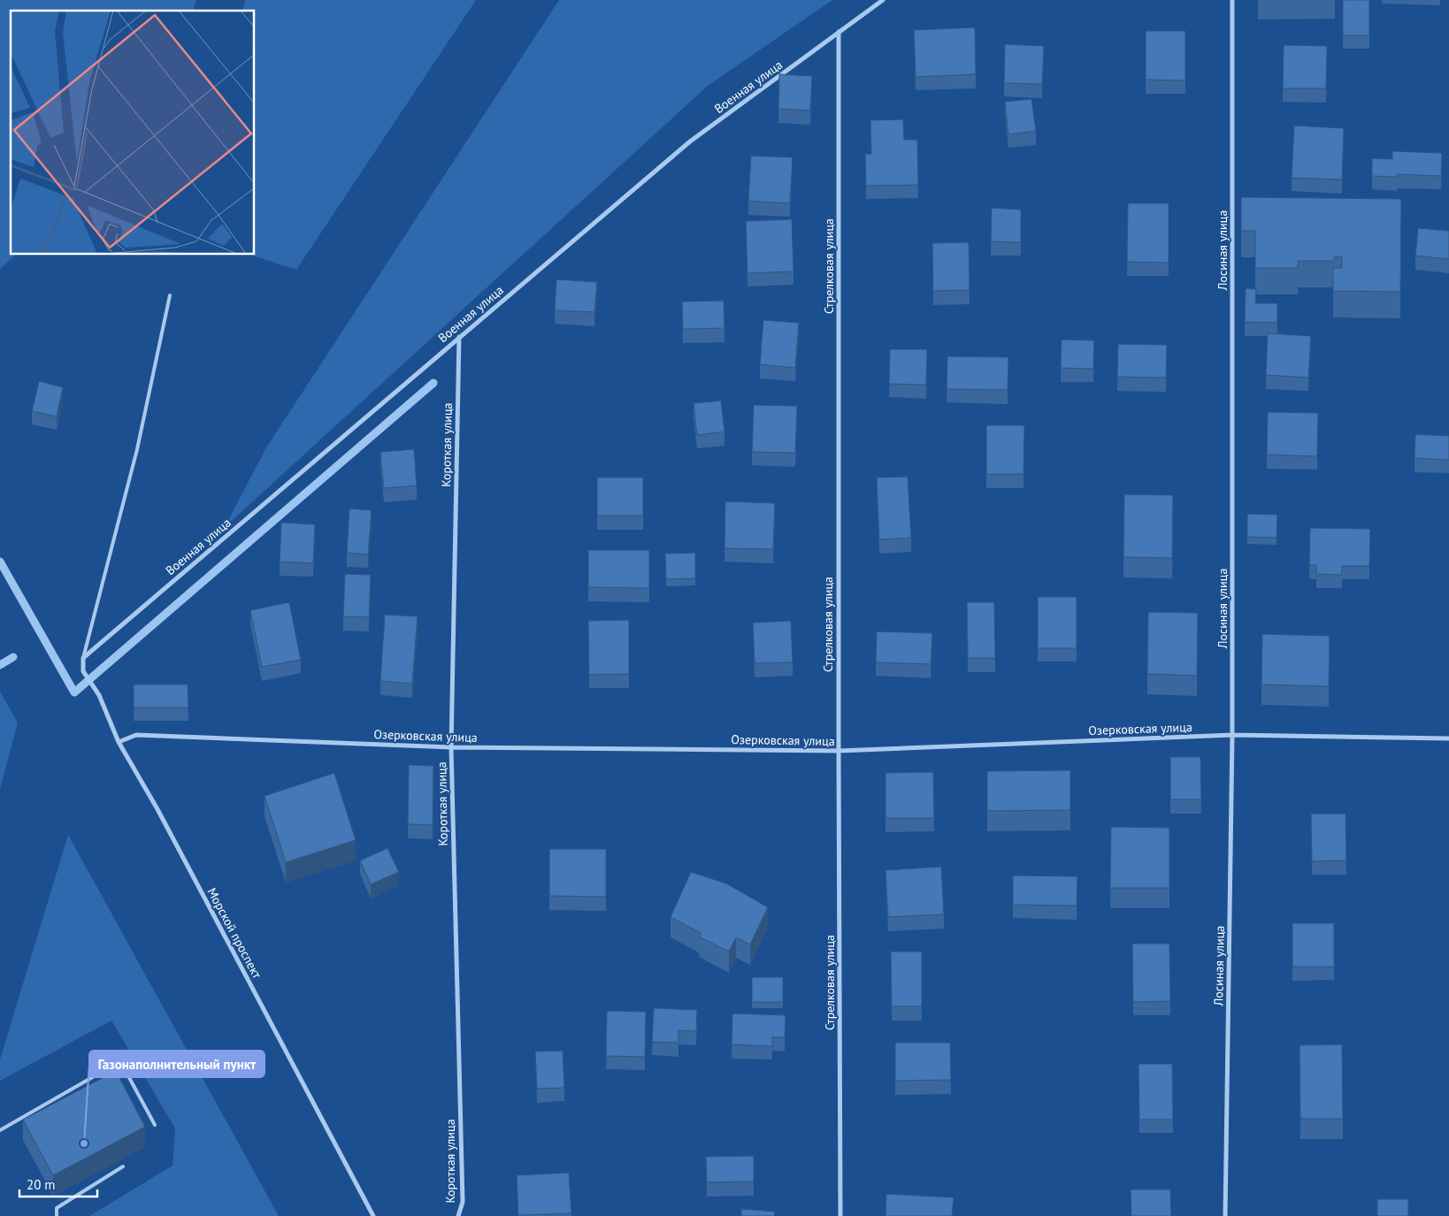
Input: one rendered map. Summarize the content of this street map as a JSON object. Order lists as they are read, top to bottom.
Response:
{
  "streets": {
    "street": [
      "Военная улица",
      "Лосиная улица",
      "Стрелковая улица",
      "Короткая улица",
      "Озерковская улица",
      "Морской проспект"
    ]
  },
  "crossings": [
    ["Военная улица", "Стрелковая улица"],
    ["Военная улица", "Короткая улица"],
    ["Военная улица", "Морской проспект"],
    ["Лосиная улица", "Озерковская улица"],
    ["Стрелковая улица", "Озерковская улица"],
    ["Короткая улица", "Озерковская улица"],
    ["Озерковская улица", "Морской проспект"]
  ],
  "places": ["Газонаполнительный пункт"],
  "scale_bar": "20 m"
}
